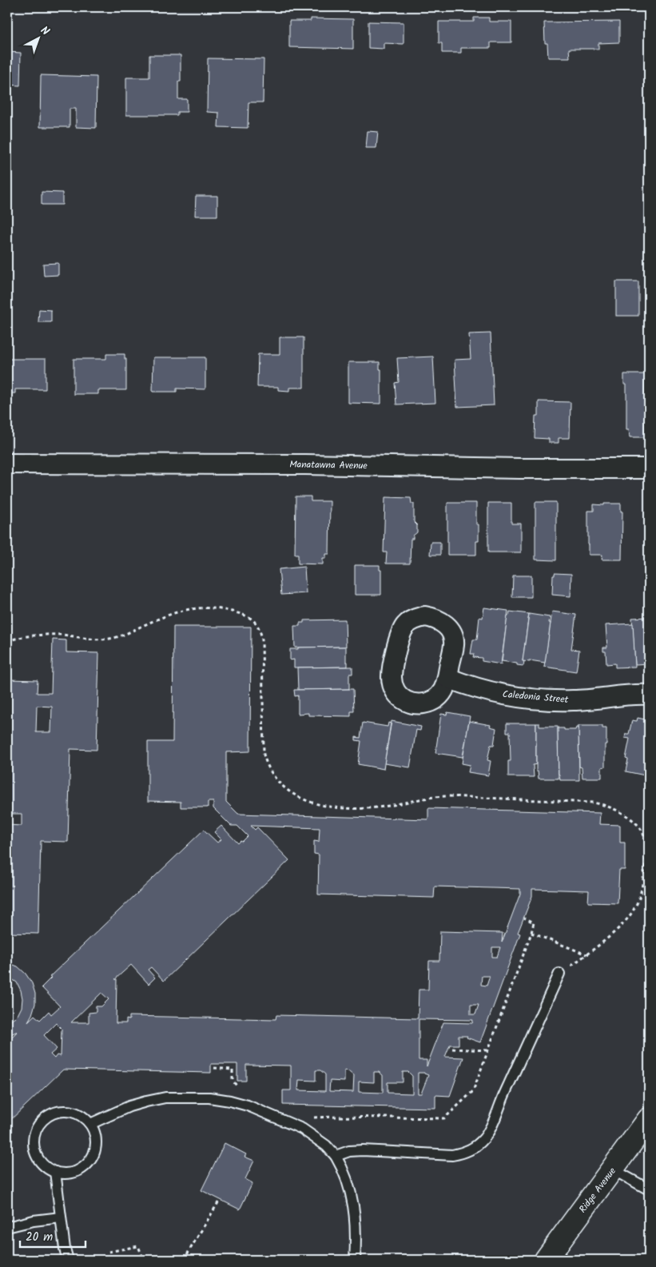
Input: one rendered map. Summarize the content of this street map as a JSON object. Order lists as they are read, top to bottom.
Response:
{
  "streets": {
    "main road": ["Ridge Avenue"],
    "street": ["Manatawna Avenue", "Caledonia Street"]
  },
  "scale_bar": "20 m",
  "north": "top right"
}
